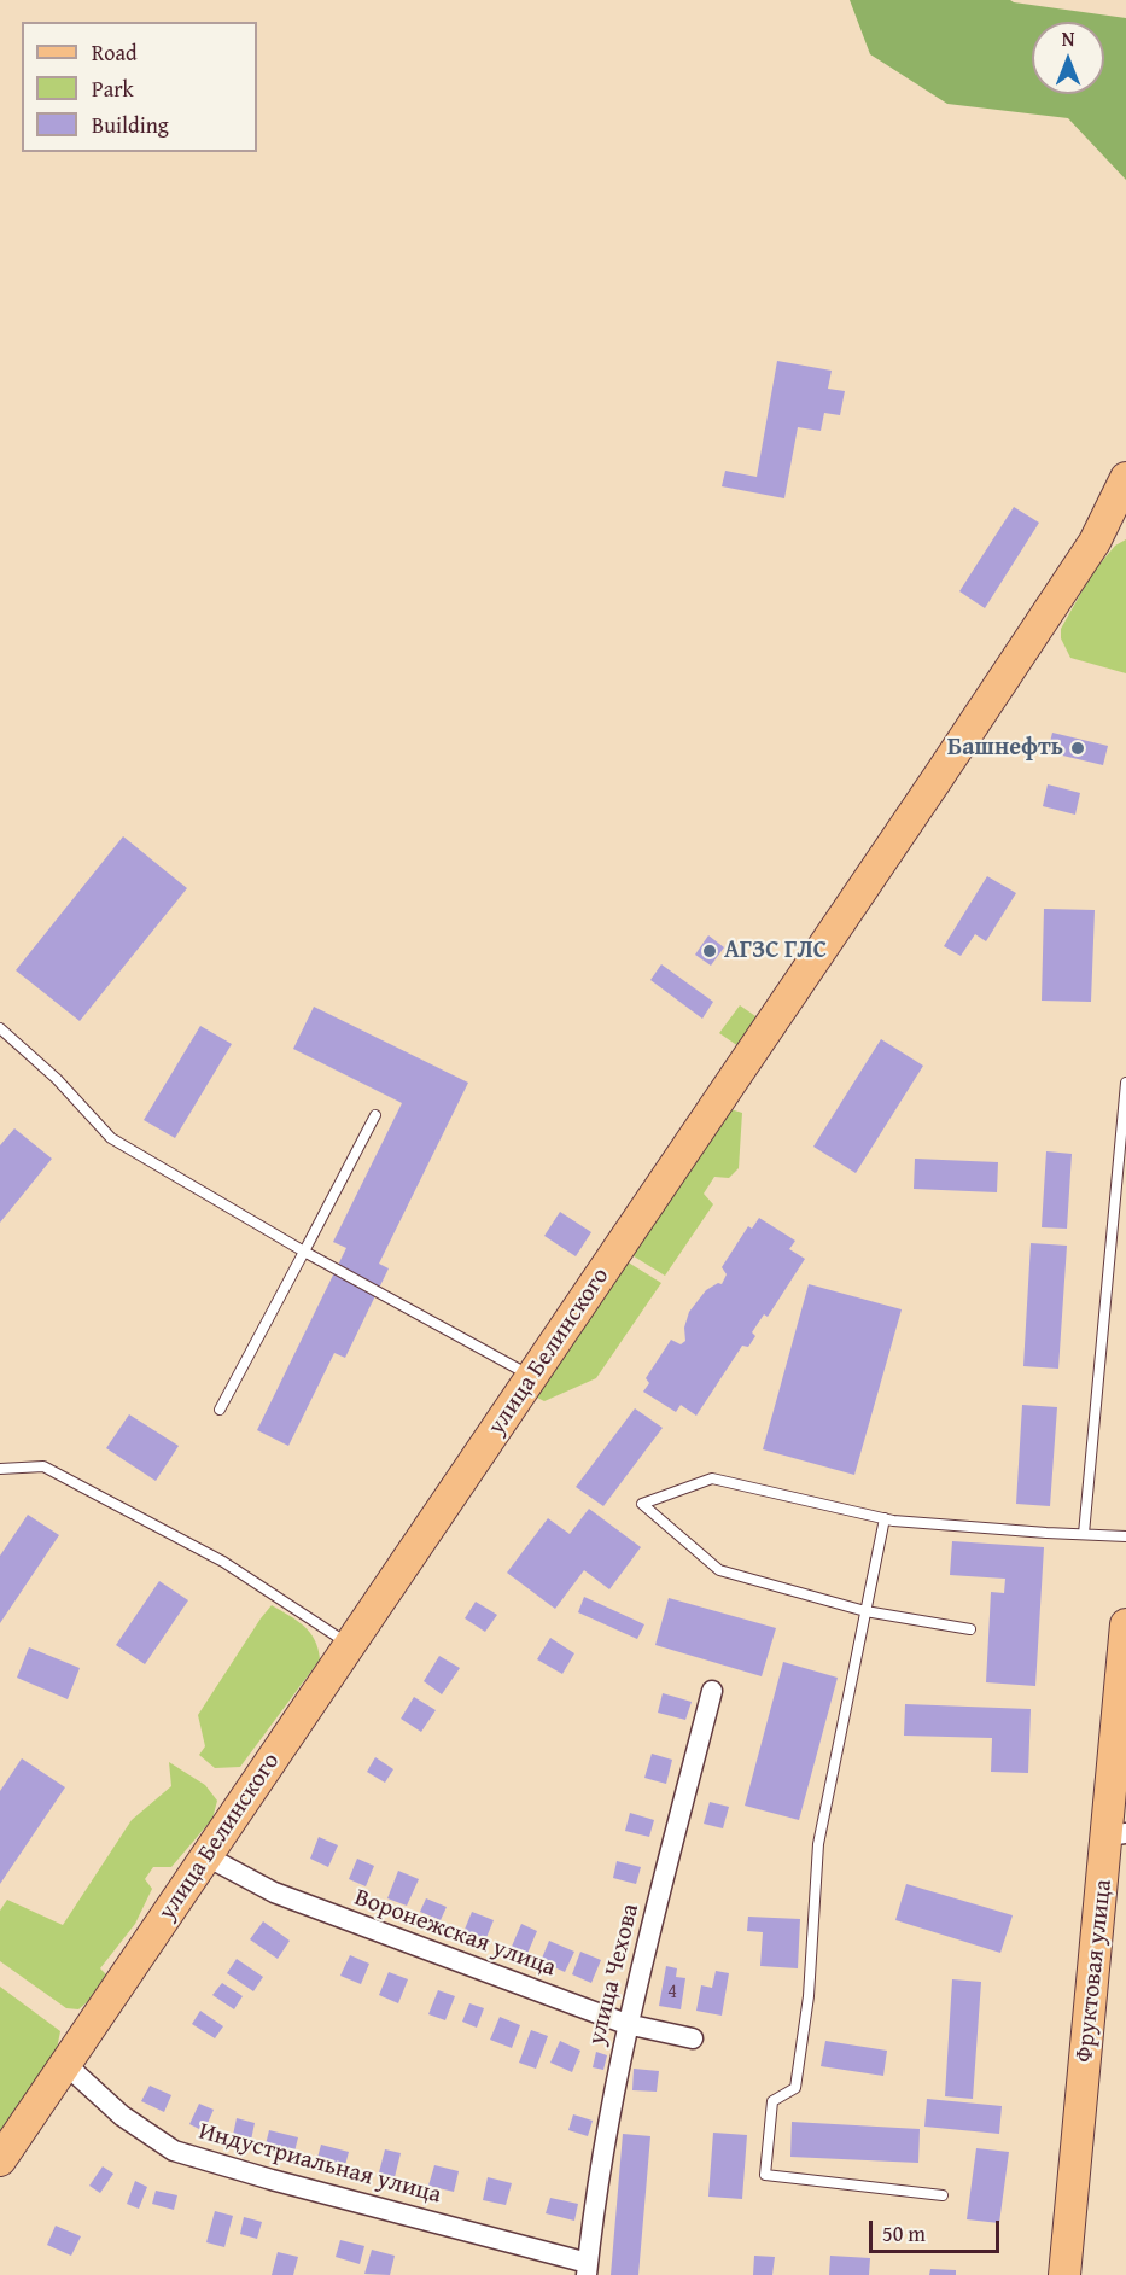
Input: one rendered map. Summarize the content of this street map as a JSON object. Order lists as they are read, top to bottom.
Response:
{
  "streets": {
    "main road": ["улица Белинского", "Фруктовая улица"],
    "street": ["Воронежская улица", "улица Чехова", "Индустриальная улица"]
  },
  "crossings": [
    ["улица Белинского", "Воронежская улица"],
    ["улица Белинского", "Индустриальная улица"],
    ["Воронежская улица", "улица Чехова"],
    ["улица Чехова", "Индустриальная улица"]
  ],
  "places": ["Башнефть", "АГЗС ГЛС"],
  "house_numbers": ["4"],
  "legend": ["Road", "Park", "Building"],
  "scale_bar": "50 m",
  "north": "top"
}
